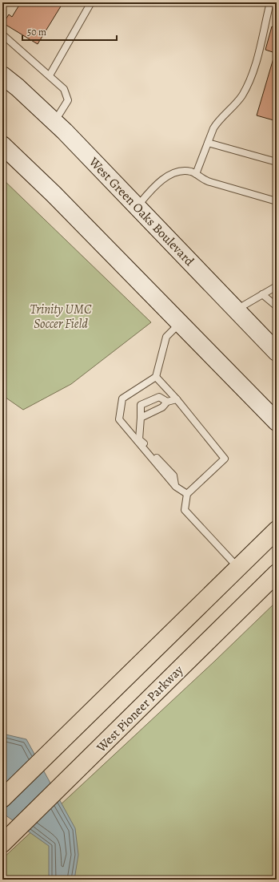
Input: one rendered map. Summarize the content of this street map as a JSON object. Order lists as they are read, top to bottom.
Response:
{
  "streets": {
    "main road": ["West Green Oaks Boulevard", "West Pioneer Parkway"]
  },
  "parks": ["Trinity UMC Soccer Field"],
  "scale_bar": "50 m"
}
